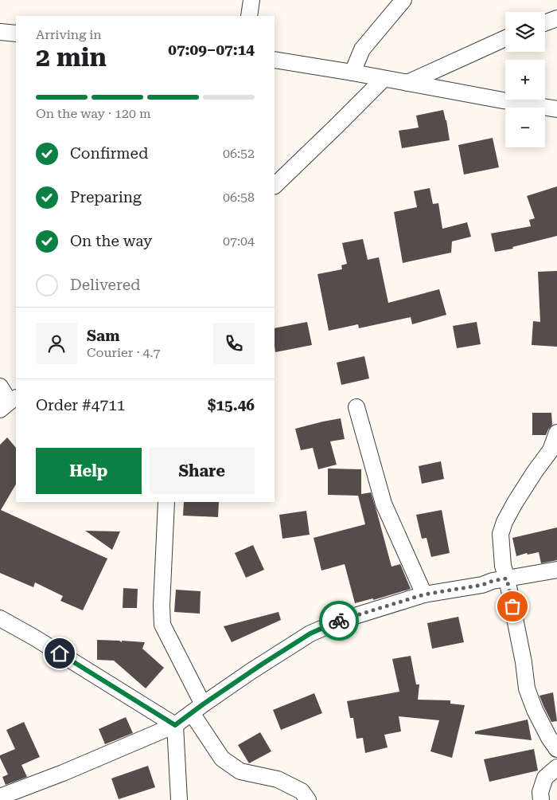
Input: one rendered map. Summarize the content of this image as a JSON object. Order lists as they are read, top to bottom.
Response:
{
  "page": {
    "map_buttons": ["+", "−"],
    "heading": ["2 min", "Arriving in", "07:09–07:14"],
    "panel": [
      "Sam",
      "Courier · 4.7",
      "Order #4711",
      "$15.46"
    ],
    "bar": "On the way · 120 m",
    "list": [
      ["Confirmed", "06:52"],
      ["Preparing", "06:58"],
      ["On the way", "07:04"],
      "Delivered"
    ],
    "buttons": ["Help", "Share"]
  }
}
